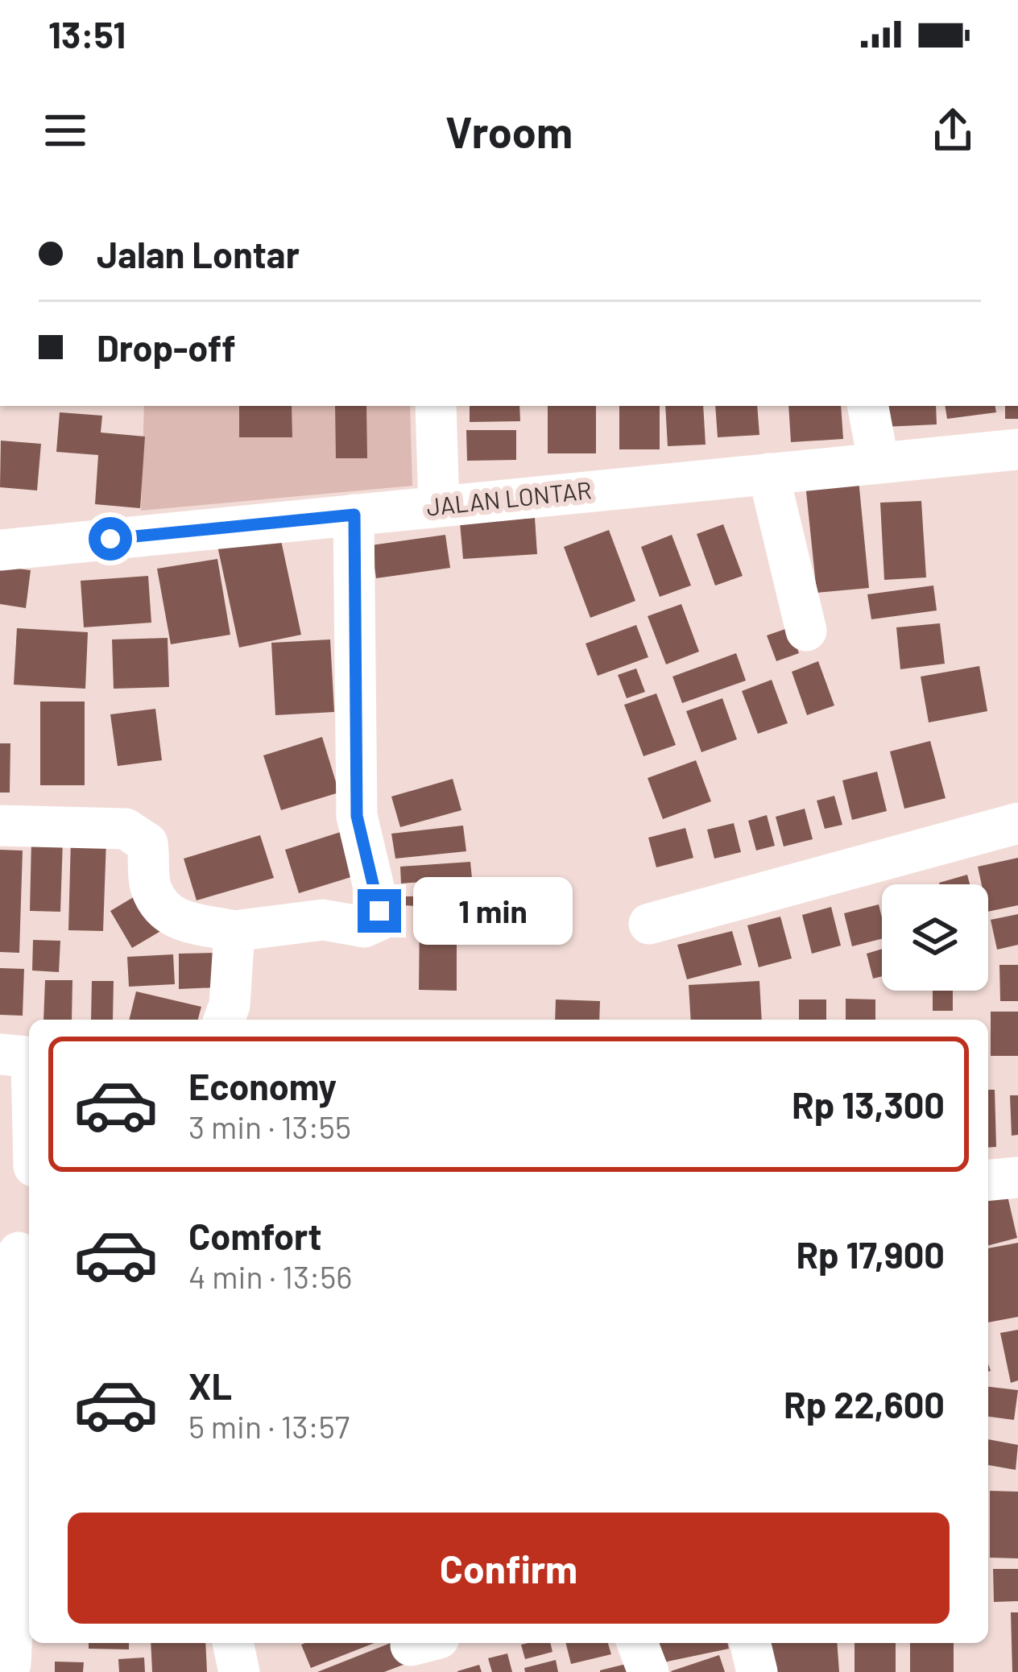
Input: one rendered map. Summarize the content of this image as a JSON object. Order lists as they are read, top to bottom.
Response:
{
  "streets": {
    "street": ["JALAN LONTAR"]
  },
  "page": {
    "status": "13:51",
    "header": "Vroom",
    "banner": ["Jalan Lontar", "Drop-off"],
    "bubble": "1 min",
    "list": [
      {
        "name": "Economy",
        "note": "3 min · 13:55",
        "value": "Rp 13,300"
      },
      {
        "name": "Comfort",
        "note": "4 min · 13:56",
        "value": "Rp 17,900"
      },
      {
        "name": "XL",
        "note": "5 min · 13:57",
        "value": "Rp 22,600"
      }
    ],
    "buttons": "Confirm"
  }
}
